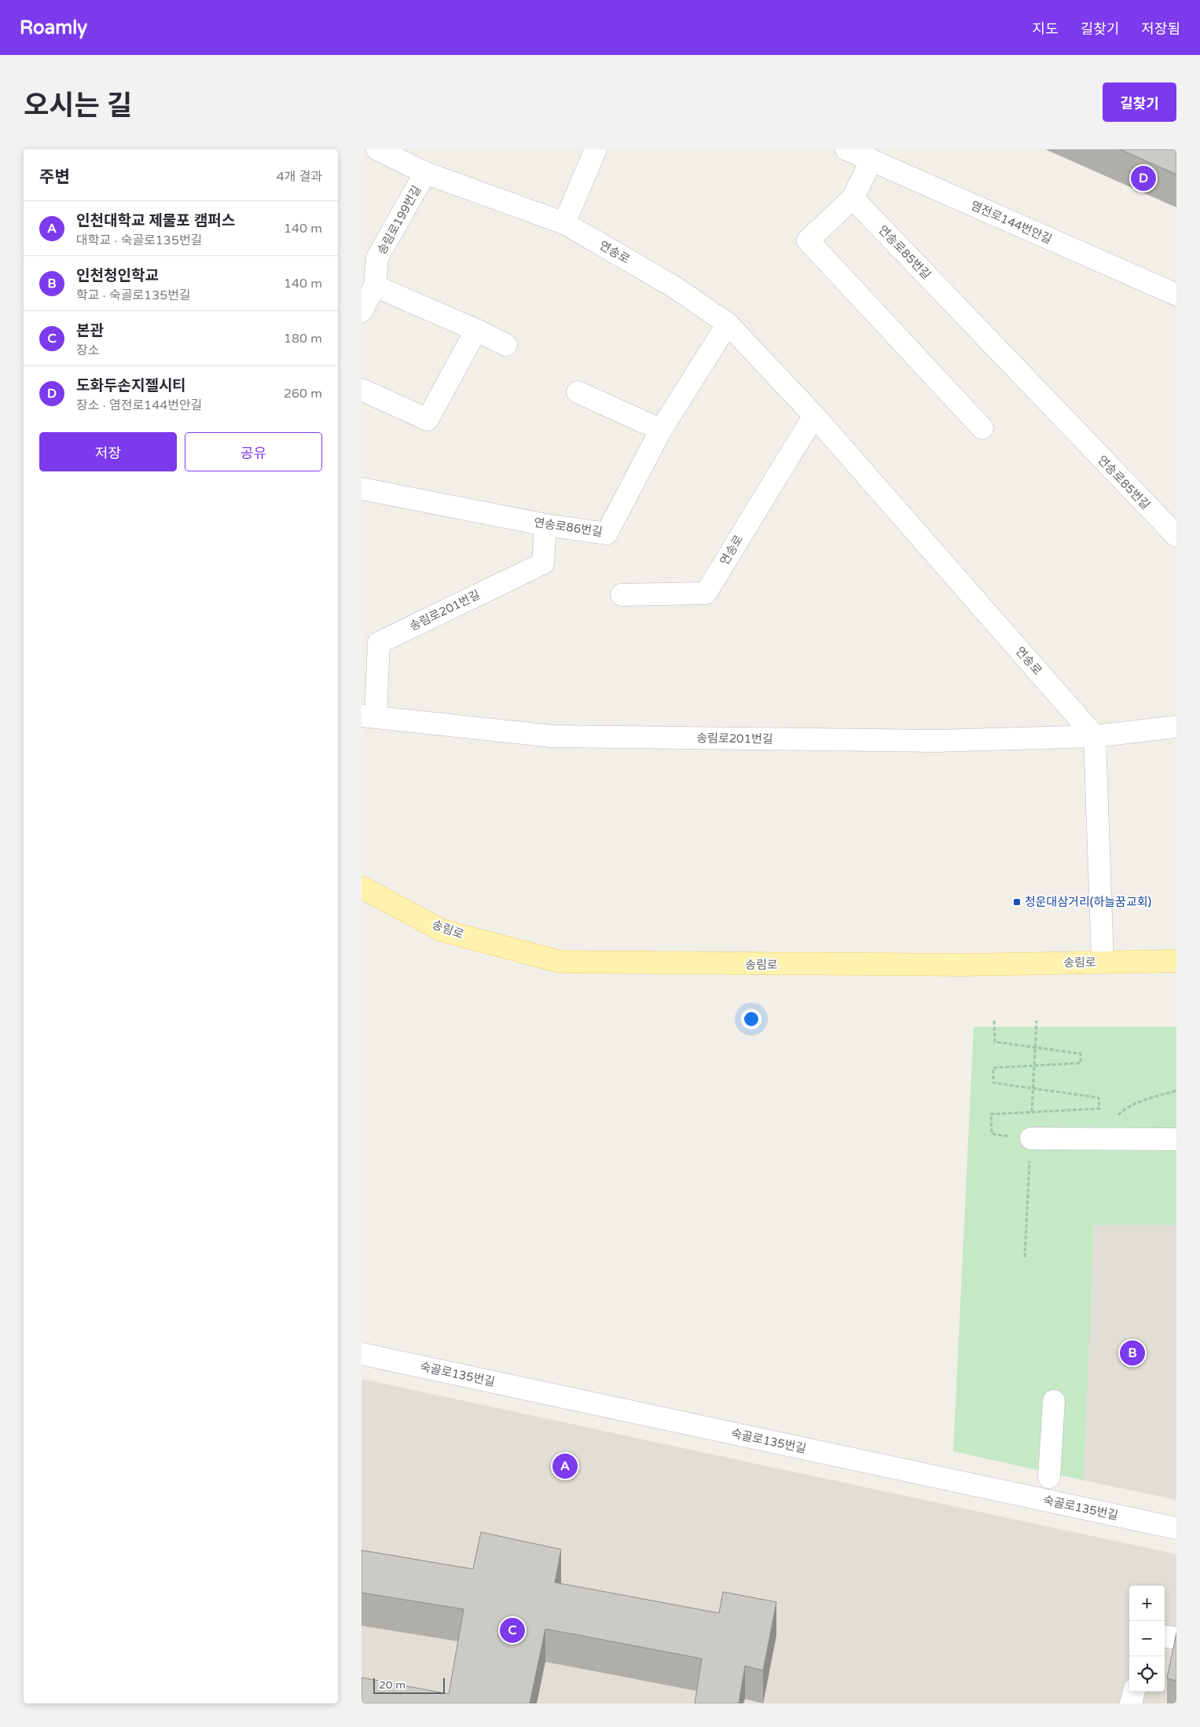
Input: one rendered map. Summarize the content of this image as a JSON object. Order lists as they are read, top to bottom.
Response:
{
  "streets": {
    "main road": ["송림로"],
    "street": [
      "송림로199번길",
      "염전로144번안길",
      "연송로",
      "연송로85번길",
      "연송로86번길",
      "송림로201번길",
      "숙골로135번길"
    ]
  },
  "crossings": [
    ["송림로199번길", "연송로"],
    ["연송로", "연송로86번길"],
    ["연송로", "송림로201번길"],
    ["연송로86번길", "송림로201번길"]
  ],
  "places": {
    "transit": ["청운대삼거리(하늘꿈교회)"]
  },
  "scale_bar": "20 m",
  "page": {
    "header": "Roamly",
    "nav": ["지도", "길찾기", "저장됨"],
    "title": "오시는 길",
    "buttons": [
      "길찾기",
      ["저장", "공유"]
    ],
    "heading": ["주변", "4개 결과"],
    "pins": [
      "D",
      "B",
      "A",
      "C"
    ],
    "list": [
      {
        "mark": "A",
        "name": "인천대학교 제물포 캠퍼스",
        "note": "대학교 · 숙골로135번길",
        "value": "140 m"
      },
      {
        "mark": "B",
        "name": "인천청인학교",
        "note": "학교 · 숙골로135번길",
        "value": "140 m"
      },
      {
        "mark": "C",
        "name": "본관",
        "note": "장소",
        "value": "180 m"
      },
      {
        "mark": "D",
        "name": "도화두손지젤시티",
        "note": "장소 · 염전로144번안길",
        "value": "260 m"
      }
    ],
    "map_buttons": ["+", "−"],
    "scale": "20 m"
  }
}
